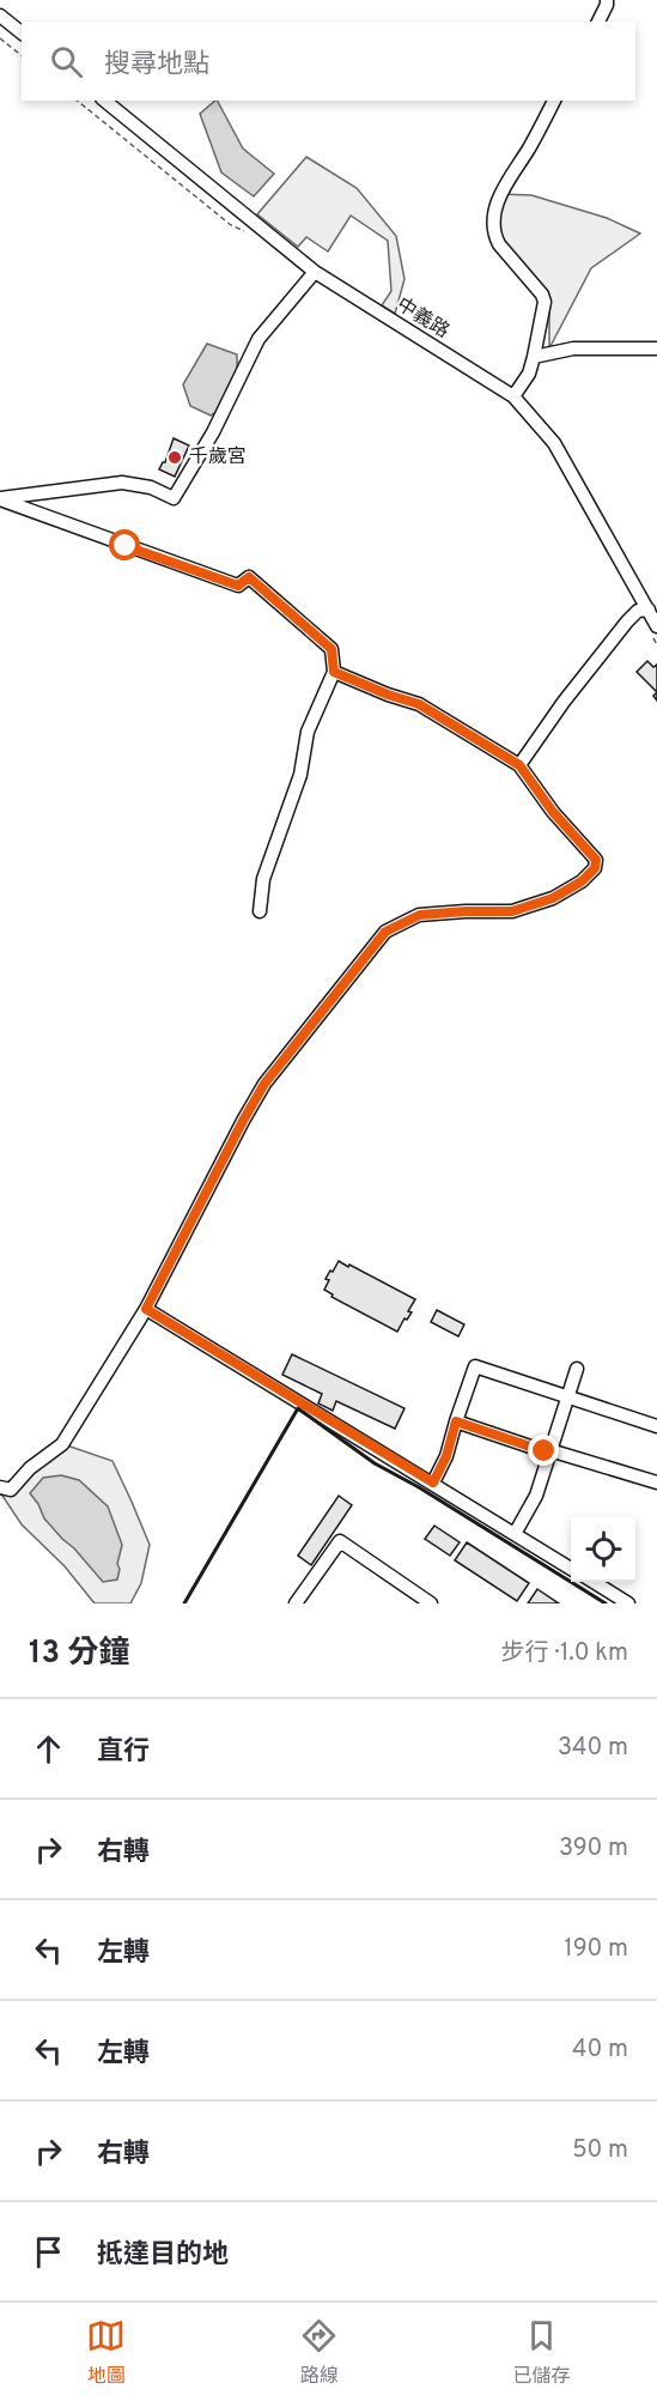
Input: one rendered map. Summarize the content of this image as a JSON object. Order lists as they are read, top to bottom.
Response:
{
  "streets": {
    "street": ["中義路"]
  },
  "places": ["千歲宮"],
  "page": {
    "search": "搜尋地點",
    "heading": ["13 分鐘", "步行 · 1.0 km"],
    "list": [
      ["直行", "340 m"],
      ["右轉", "390 m"],
      ["左轉", "190 m"],
      ["左轉", "40 m"],
      ["右轉", "50 m"],
      "抵達目的地"
    ],
    "nav": ["地圖", "路線", "已儲存"]
  }
}
